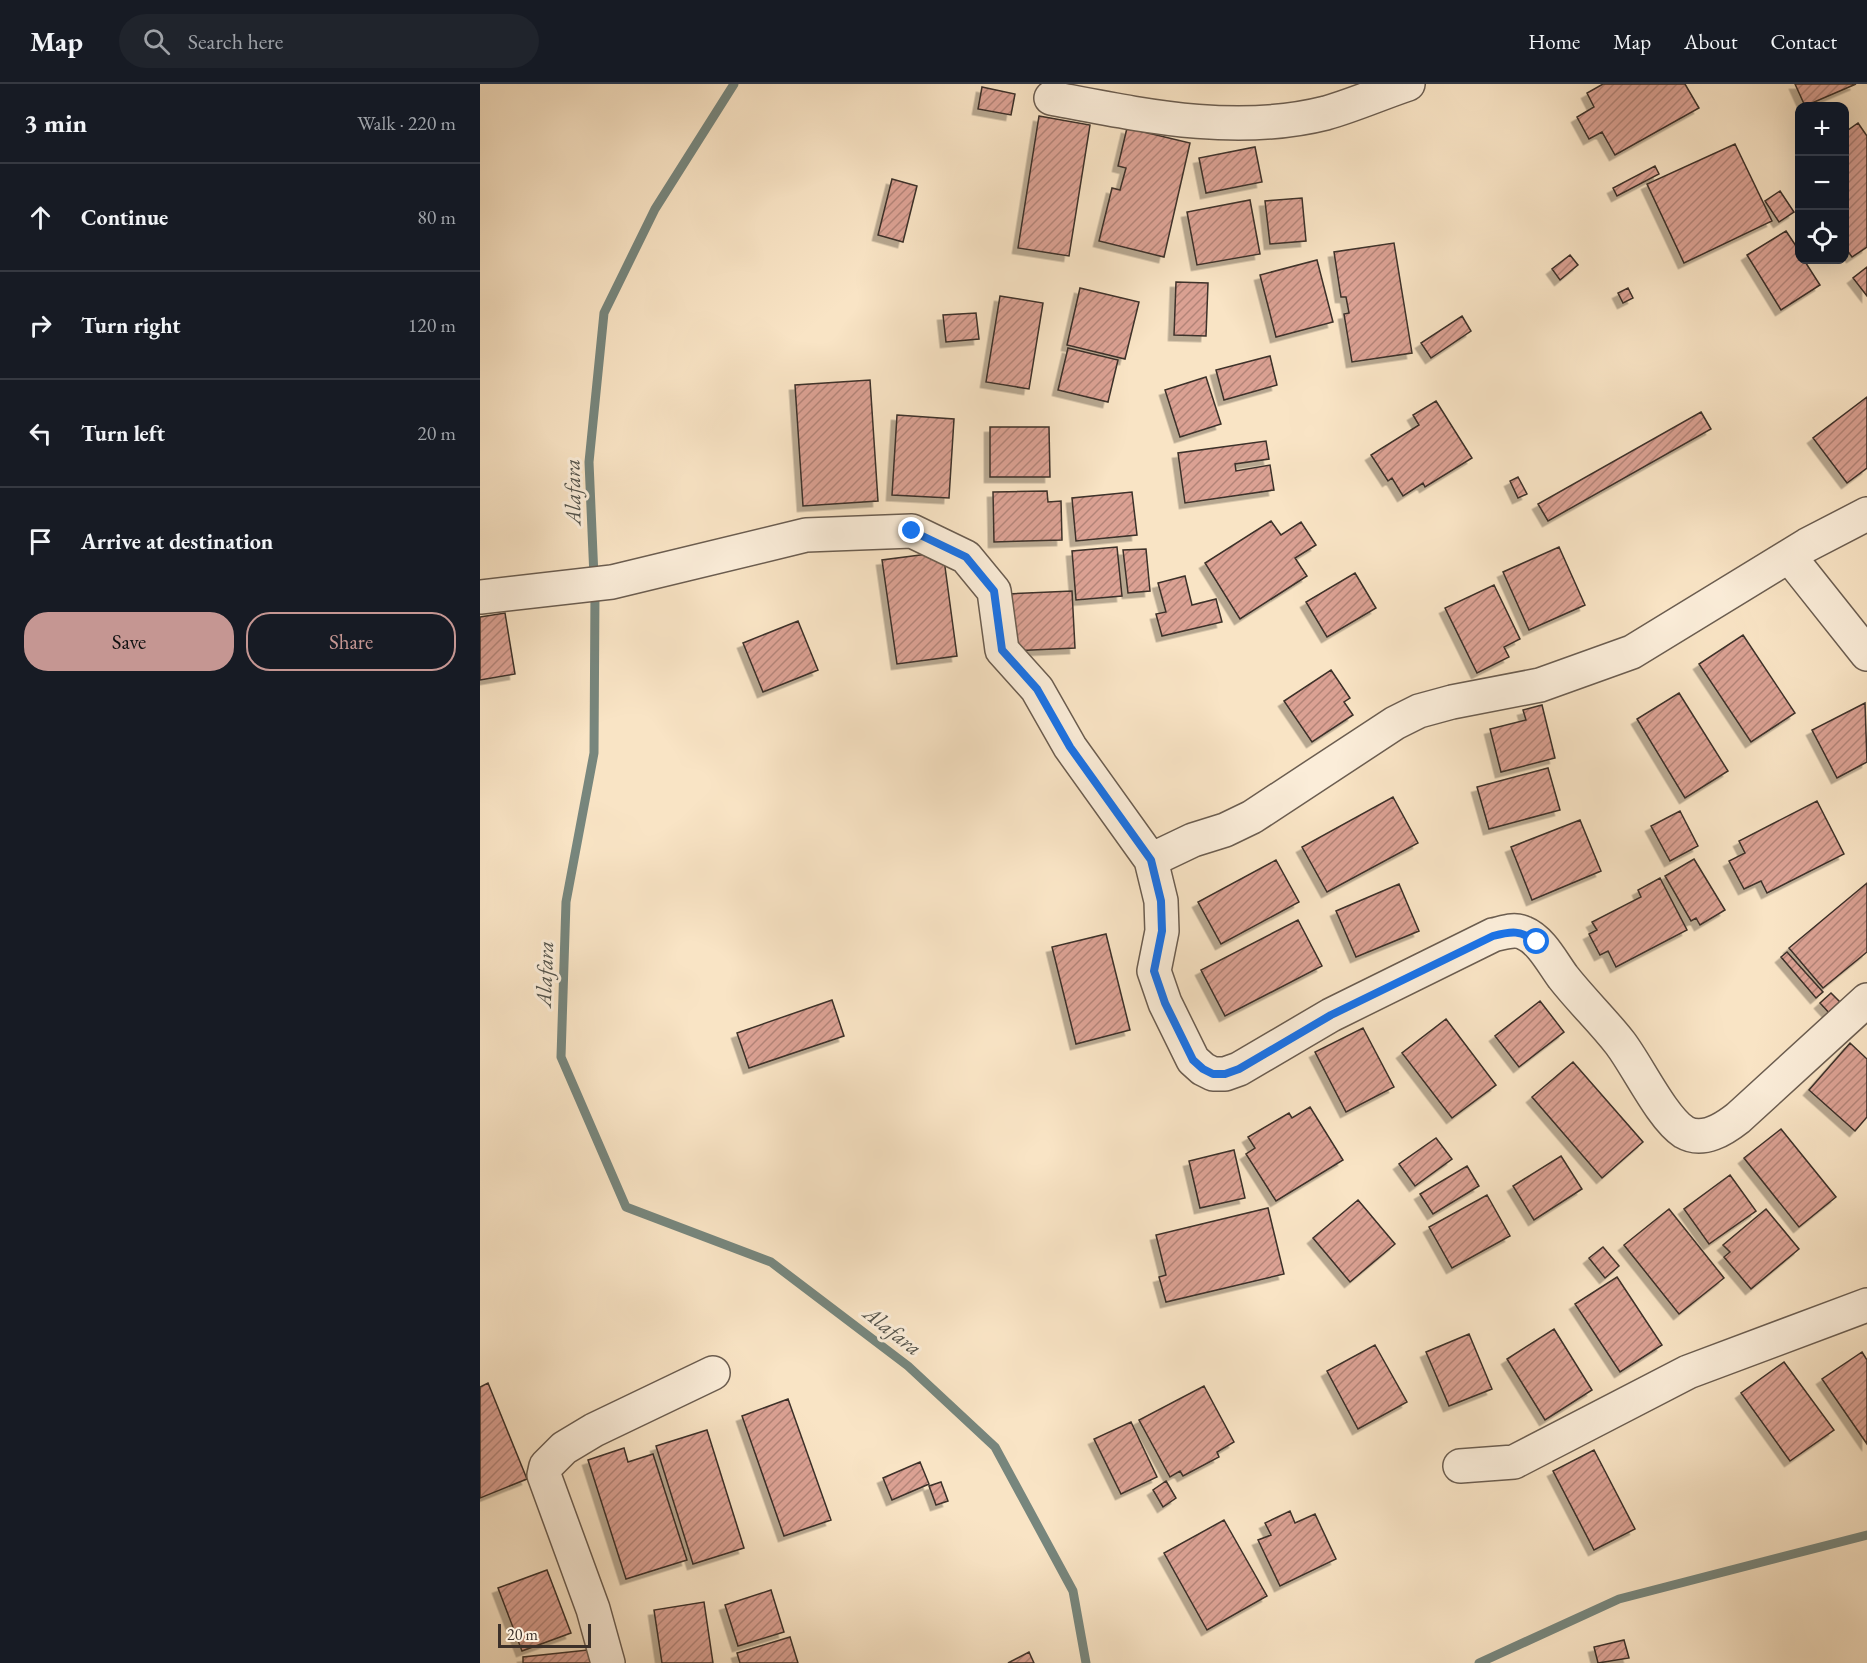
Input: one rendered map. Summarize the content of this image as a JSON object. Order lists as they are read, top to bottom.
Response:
{
  "water": ["Alafara"],
  "scale_bar": "20 m",
  "page": {
    "header": "Map",
    "search": "Search here",
    "nav": [
      "Home",
      "Map",
      "About",
      "Contact"
    ],
    "heading": ["3 min", "Walk · 220 m"],
    "map_buttons": ["+", "−"],
    "list": [
      ["Continue", "80 m"],
      ["Turn right", "120 m"],
      ["Turn left", "20 m"],
      "Arrive at destination"
    ],
    "buttons": ["Save", "Share"],
    "scale": "20 m"
  }
}
